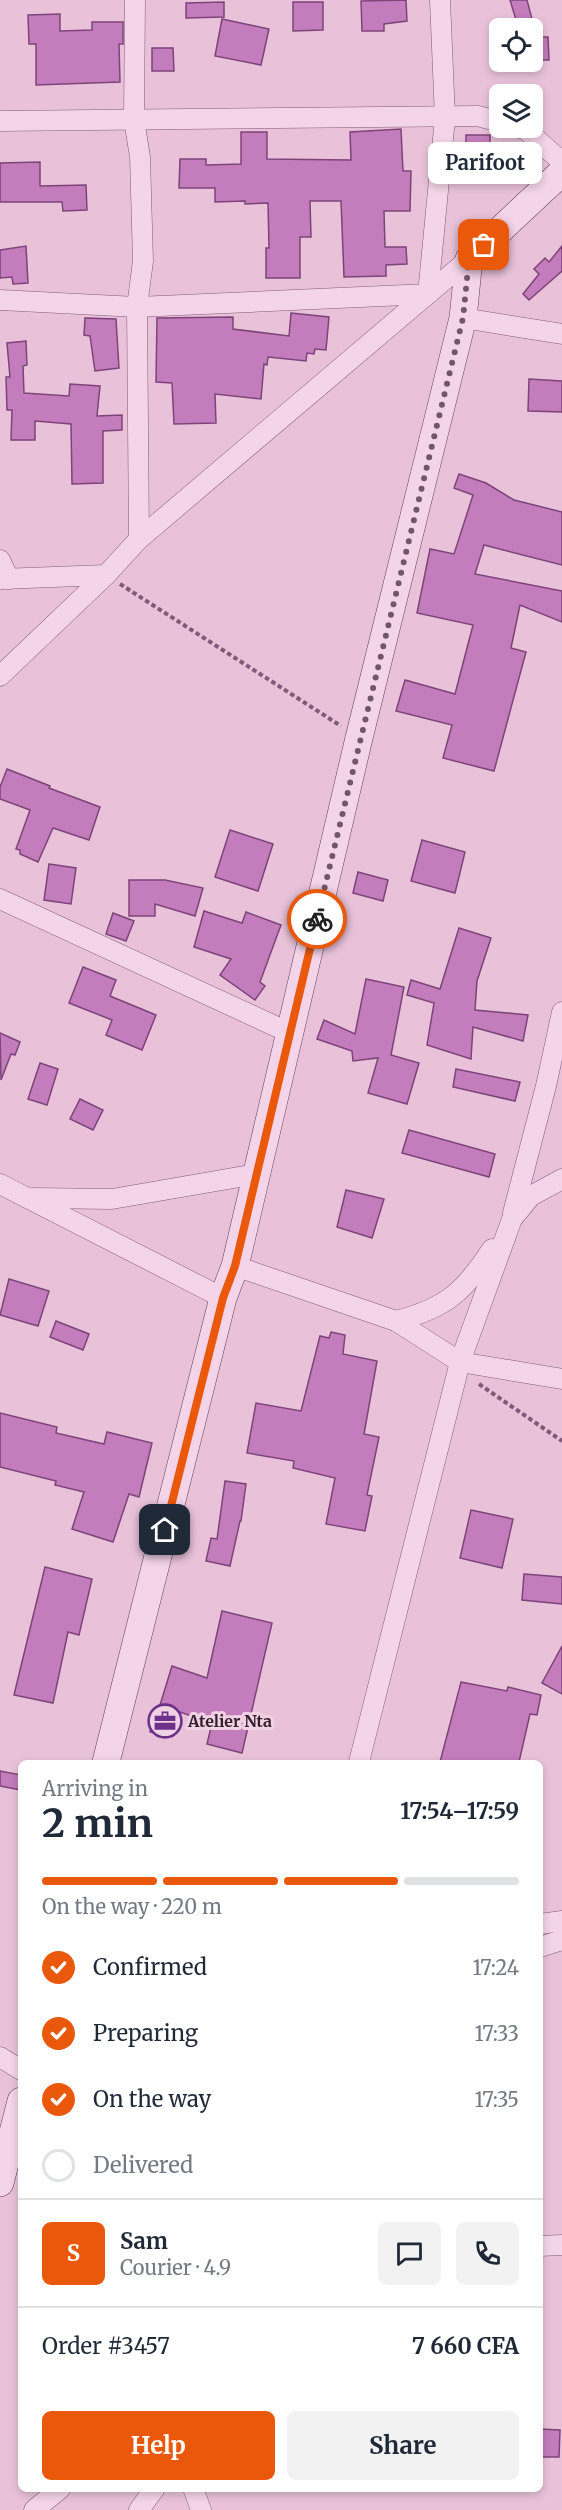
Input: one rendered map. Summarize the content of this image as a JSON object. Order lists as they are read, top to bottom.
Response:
{
  "places": {
    "other": ["Parifoot"],
    "office": ["Atelier Nta"]
  },
  "page": {
    "bubble": "Parifoot",
    "heading": ["2 min", "Arriving in", "17:54–17:59"],
    "panel": [
      "Sam",
      "Courier · 4.9",
      "Order #3457",
      "7 660 CFA"
    ],
    "bar": "On the way · 220 m",
    "list": [
      ["Confirmed", "17:24"],
      ["Preparing", "17:33"],
      ["On the way", "17:35"],
      "Delivered"
    ],
    "round": "S",
    "buttons": ["Help", "Share"]
  }
}
